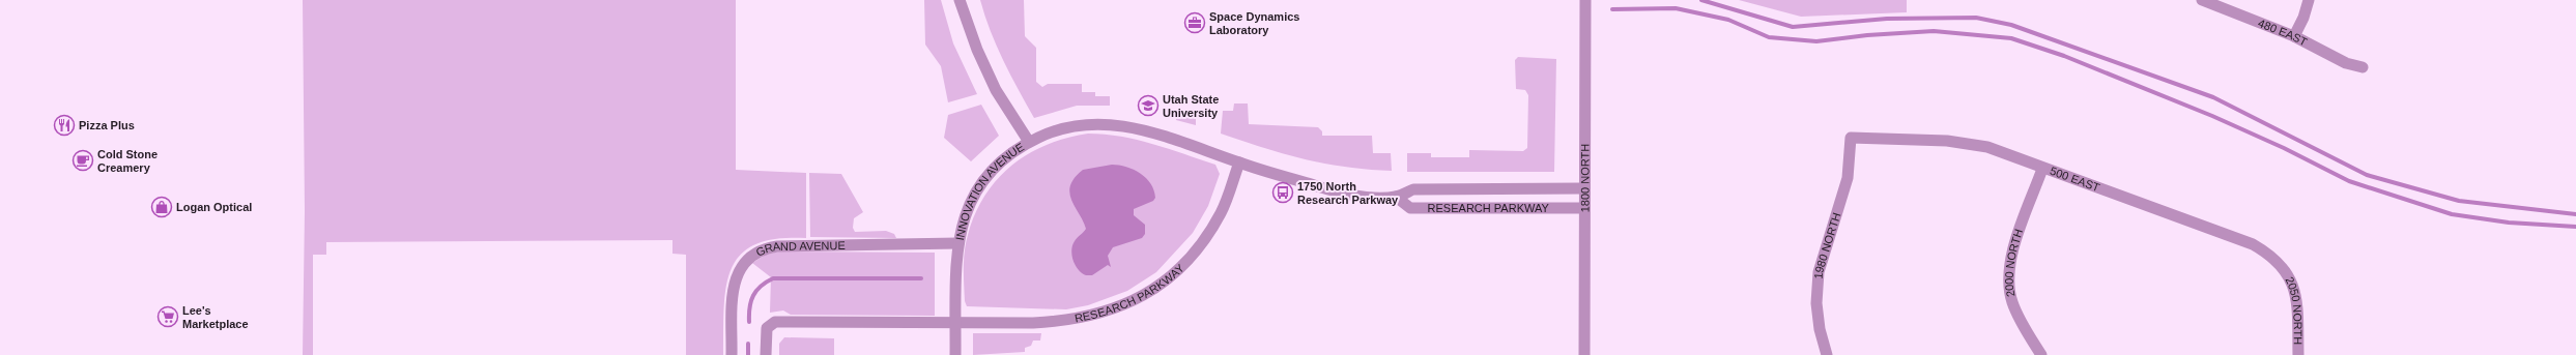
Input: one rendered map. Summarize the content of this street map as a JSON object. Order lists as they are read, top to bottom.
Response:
{
  "streets": {
    "street": [
      "480 EAST",
      "1800 NORTH",
      "500 EAST",
      "INNOVATION AVENUE",
      "RESEARCH PARKWAY",
      "1980 NORTH",
      "GRAND AVENUE",
      "2000 NORTH",
      "2050 NORTH"
    ]
  },
  "crossings": [
    ["1800 NORTH", "RESEARCH PARKWAY"],
    ["500 EAST", "1980 NORTH"],
    ["500 EAST", "2000 NORTH"],
    ["500 EAST", "2050 NORTH"],
    ["INNOVATION AVENUE", "RESEARCH PARKWAY"],
    ["INNOVATION AVENUE", "GRAND AVENUE"]
  ],
  "places": {
    "office": ["Space Dynamics Laboratory"],
    "school or university": ["Utah State University"],
    "restaurant": ["Pizza Plus"],
    "cafe": ["Cold Stone Creamery"],
    "bus stop": ["1750 North Research Parkway"],
    "shop": ["Logan Optical"],
    "supermarket": ["Lee's Marketplace"]
  }
}
